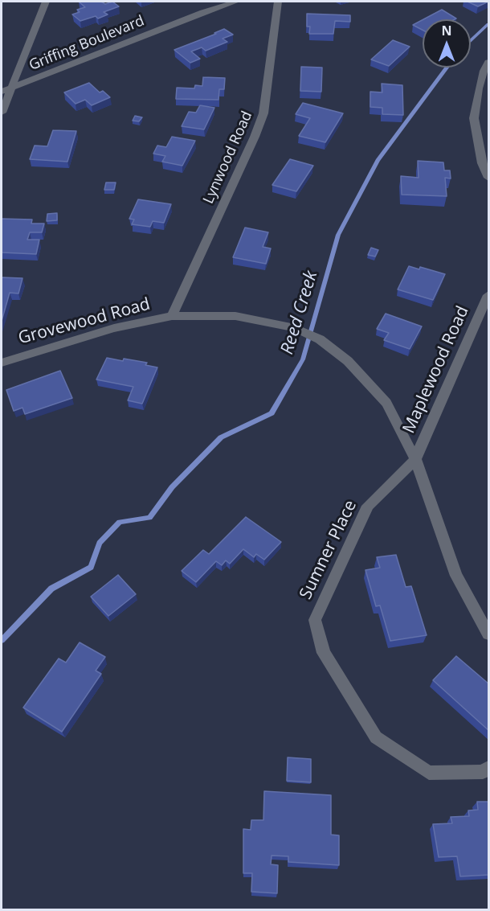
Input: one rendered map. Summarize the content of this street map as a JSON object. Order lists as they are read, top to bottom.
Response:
{
  "streets": {
    "street": [
      "Griffing Boulevard",
      "Lynwood Road",
      "Grovewood Road",
      "Maplewood Road",
      "Sumner Place"
    ]
  },
  "crossings": [
    ["Lynwood Road", "Grovewood Road"],
    ["Grovewood Road", "Maplewood Road"],
    ["Grovewood Road", "Sumner Place"],
    ["Maplewood Road", "Sumner Place"]
  ],
  "water": ["Reed Creek"],
  "north": "top"
}
